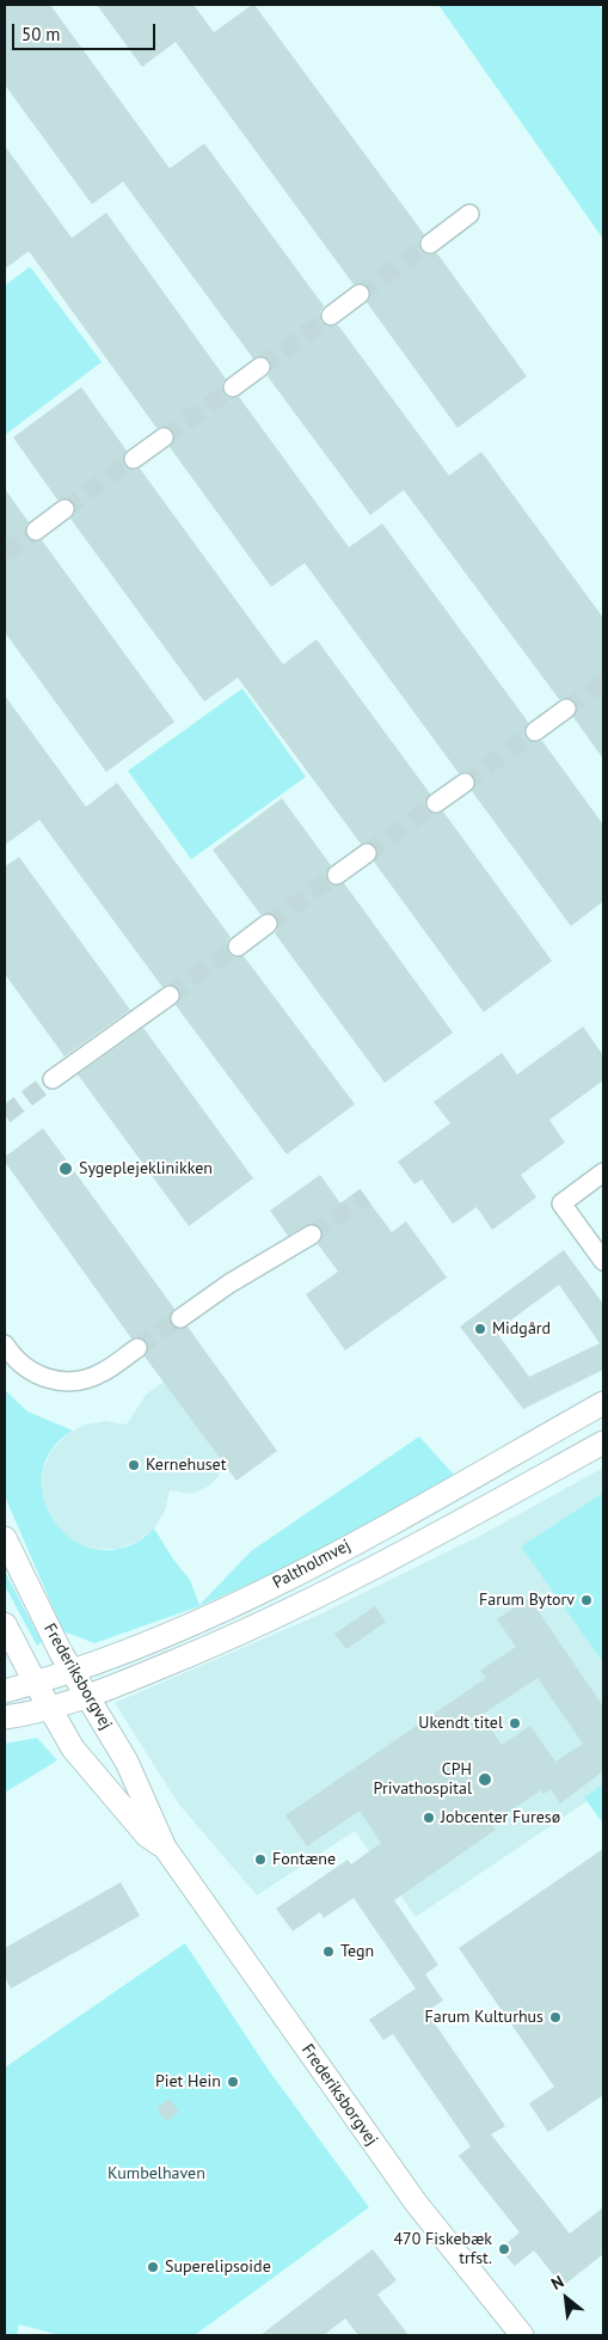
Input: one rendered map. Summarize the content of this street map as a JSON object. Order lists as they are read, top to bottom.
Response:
{
  "streets": {
    "street": ["Paltholmvej", "Frederiksborgvej"]
  },
  "crossings": [
    ["Paltholmvej", "Frederiksborgvej"]
  ],
  "parks": ["Kumbelhaven"],
  "places": [
    "Sygeplejeklinikken",
    "Midgård",
    "Kernehuset",
    "Farum Bytorv",
    "Ukendt titel",
    "CPH Privathospital",
    "Jobcenter Furesø",
    "Fontæne",
    "Tegn",
    "Farum Kulturhus",
    "Piet Hein",
    "470 Fiskebæk trfst.",
    "Superelipsoide"
  ],
  "scale_bar": "50 m",
  "north": "top left"
}
